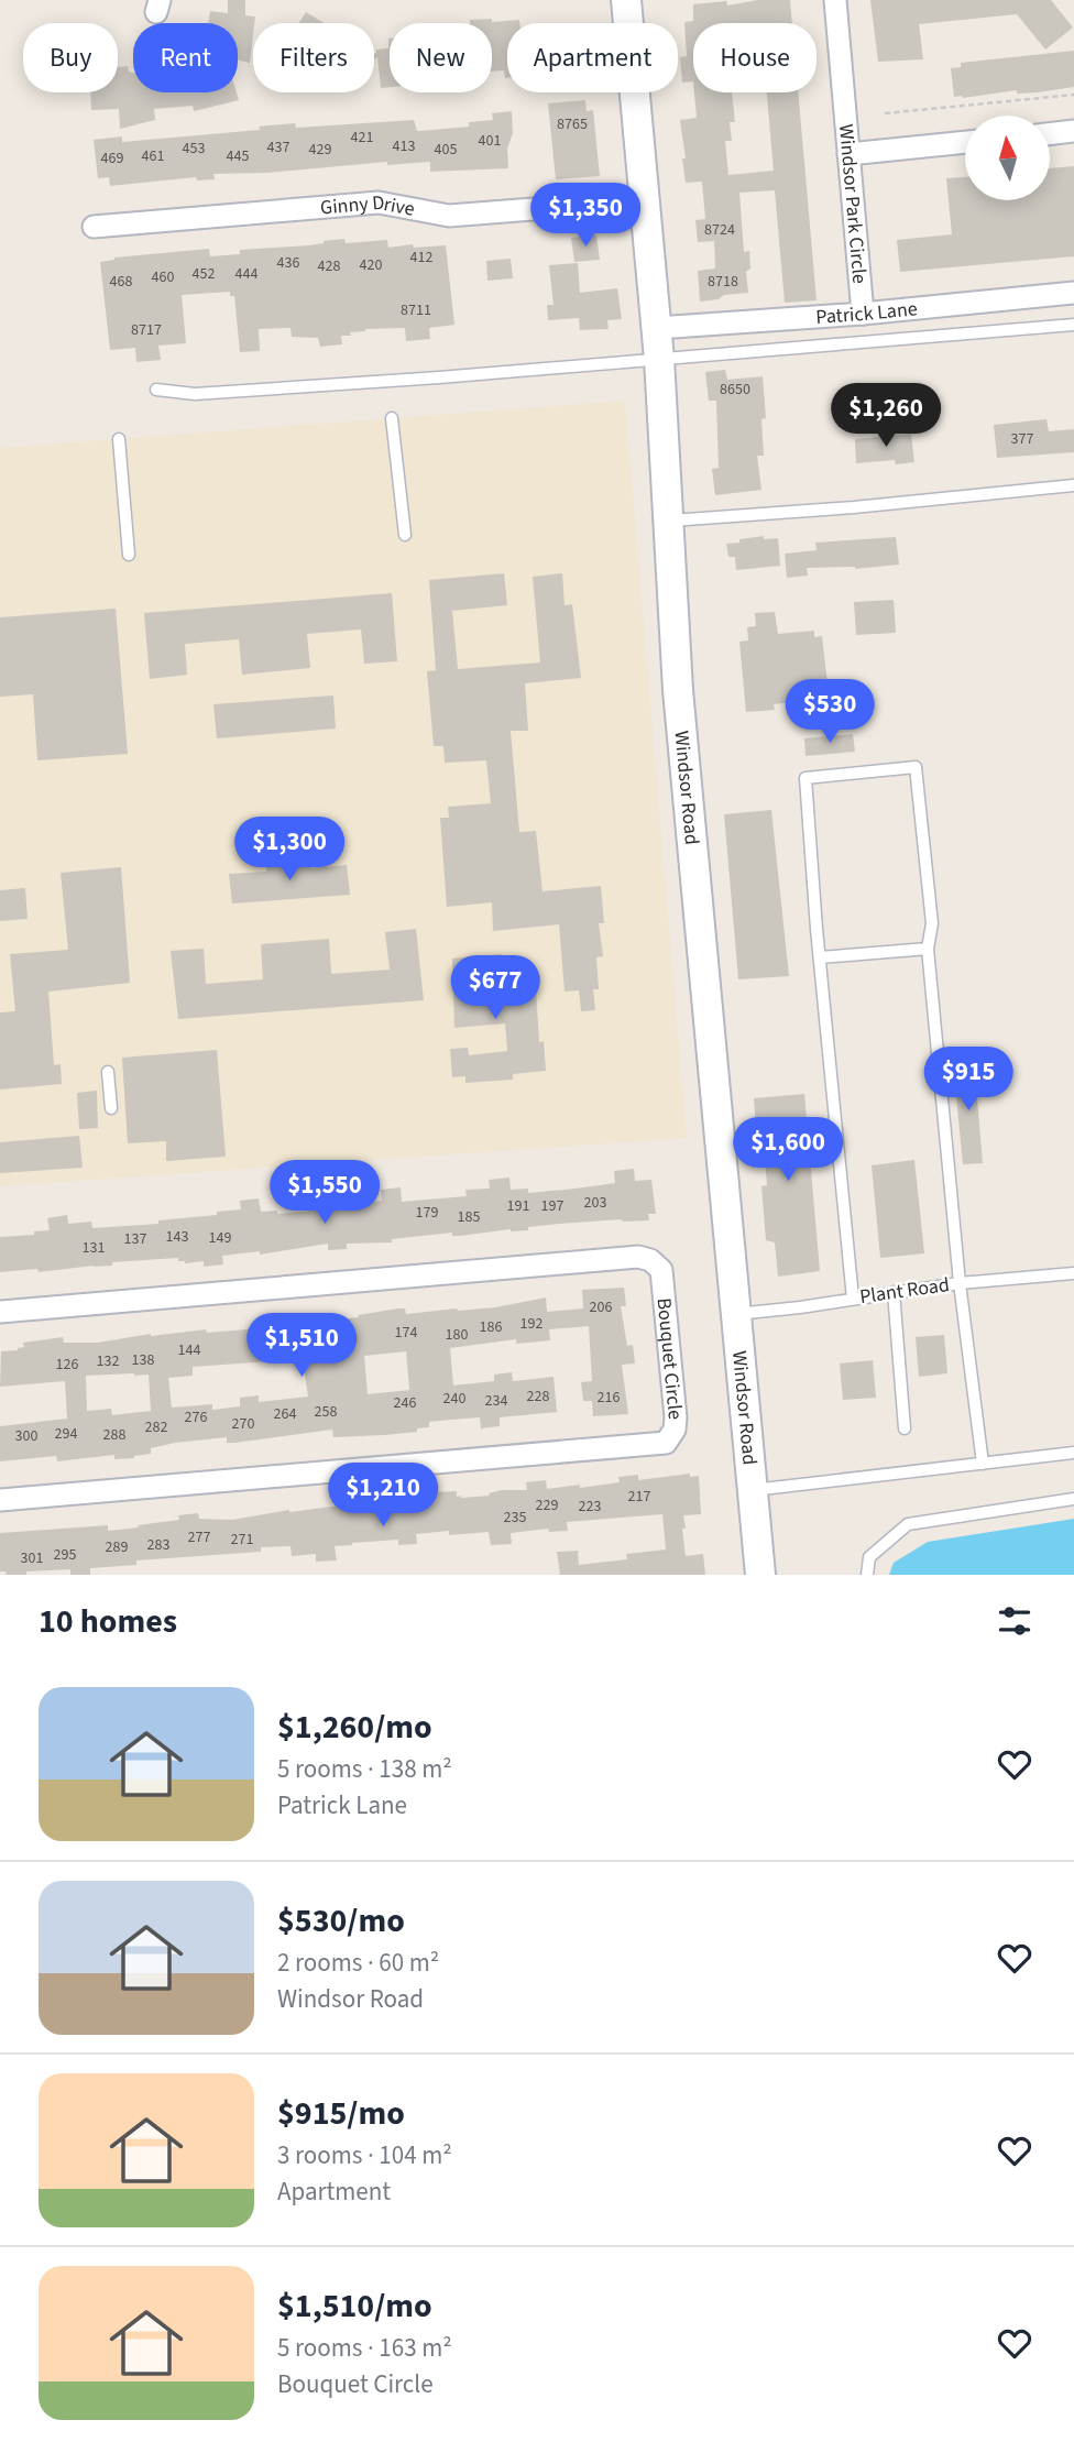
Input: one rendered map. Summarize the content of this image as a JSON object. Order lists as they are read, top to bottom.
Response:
{
  "streets": {
    "main road": ["Windsor Road"],
    "street": [
      "Windsor Park Circle",
      "Ginny Drive",
      "Patrick Lane",
      "Bouquet Circle"
    ],
    "lane": ["Plant Road"]
  },
  "crossings": [
    ["Windsor Park Circle", "Patrick Lane"],
    ["Ginny Drive", "Windsor Road"],
    ["Patrick Lane", "Windsor Road"],
    ["Windsor Road", "Plant Road"]
  ],
  "house_numbers": [
    "8765",
    "421",
    "401",
    "413",
    "437",
    "453",
    "429",
    "405",
    "461",
    "445",
    "469",
    "8724",
    "412",
    "436",
    "420",
    "428",
    "452",
    "444",
    "460",
    "468",
    "8718",
    "8711",
    "8717",
    "8650",
    "377",
    "203",
    "191",
    "197",
    "179",
    "185",
    "143",
    "149",
    "137",
    "131",
    "206",
    "192",
    "186",
    "174",
    "180",
    "144",
    "138",
    "132",
    "126",
    "228",
    "216",
    "240",
    "234",
    "246",
    "258",
    "264",
    "276",
    "270",
    "282",
    "294",
    "288",
    "300",
    "217",
    "229",
    "223",
    "235",
    "277",
    "271",
    "283",
    "289",
    "295",
    "301"
  ],
  "north": "top",
  "page": {
    "chip": [
      "Buy",
      "Rent",
      "Filters",
      "New",
      "Apartment",
      "House"
    ],
    "price": [
      "$1,350",
      "$1,260",
      "$530",
      "$1,300",
      "$677",
      "$915",
      "$1,600",
      "$1,550",
      "$1,510",
      "$1,210"
    ],
    "heading": "10 homes",
    "list": [
      {
        "name": "$1,260/mo",
        "note": "5 rooms · 138 m² · Patrick Lane"
      },
      {
        "name": "$530/mo",
        "note": "2 rooms · 60 m² · Windsor Road"
      },
      {
        "name": "$915/mo",
        "note": "3 rooms · 104 m² · Apartment"
      },
      {
        "name": "$1,510/mo",
        "note": "5 rooms · 163 m² · Bouquet Circle"
      }
    ]
  }
}
